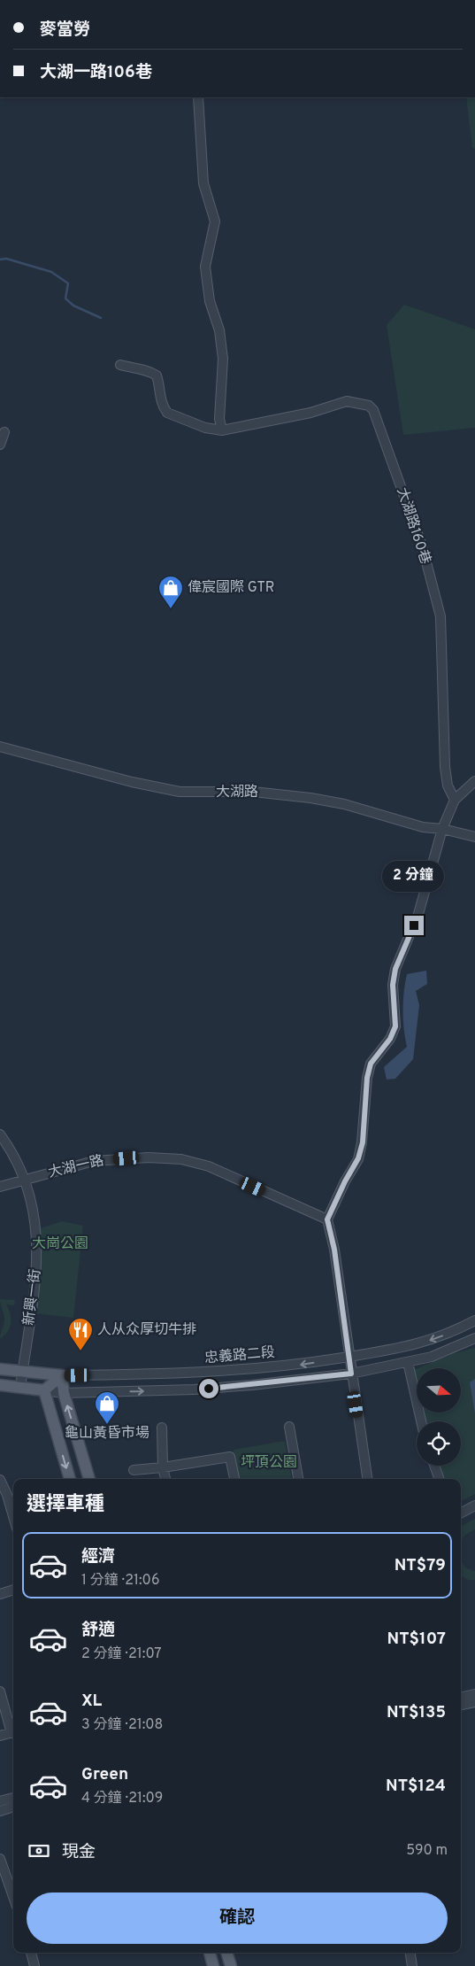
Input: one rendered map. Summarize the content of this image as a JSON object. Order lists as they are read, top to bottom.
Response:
{
  "streets": {
    "main road": ["忠義路二段"],
    "street": [
      "大湖路160巷",
      "大湖路",
      "大湖一路",
      "新興一街"
    ]
  },
  "crossings": [
    ["大湖一路", "新興一街"],
    ["新興一街", "忠義路二段"]
  ],
  "parks": ["大崗公園", "坪頂公園"],
  "places": {
    "shop": ["偉宸國際 GTR", "龜山黃昏市場"],
    "restaurant": ["人从众厚切牛排"]
  },
  "north": "right",
  "page": {
    "banner": ["麥當勞", "大湖一路106巷"],
    "bubble": "2 分鐘",
    "heading": "選擇車種",
    "list": [
      {
        "name": "經濟",
        "note": "1 分鐘 · 21:06",
        "value": "NT$79"
      },
      {
        "name": "舒適",
        "note": "2 分鐘 · 21:07",
        "value": "NT$107"
      },
      {
        "name": "XL",
        "note": "3 分鐘 · 21:08",
        "value": "NT$135"
      },
      {
        "name": "Green",
        "note": "4 分鐘 · 21:09",
        "value": "NT$124"
      }
    ],
    "pay": ["現金", "590 m"],
    "buttons": "確認"
  }
}
